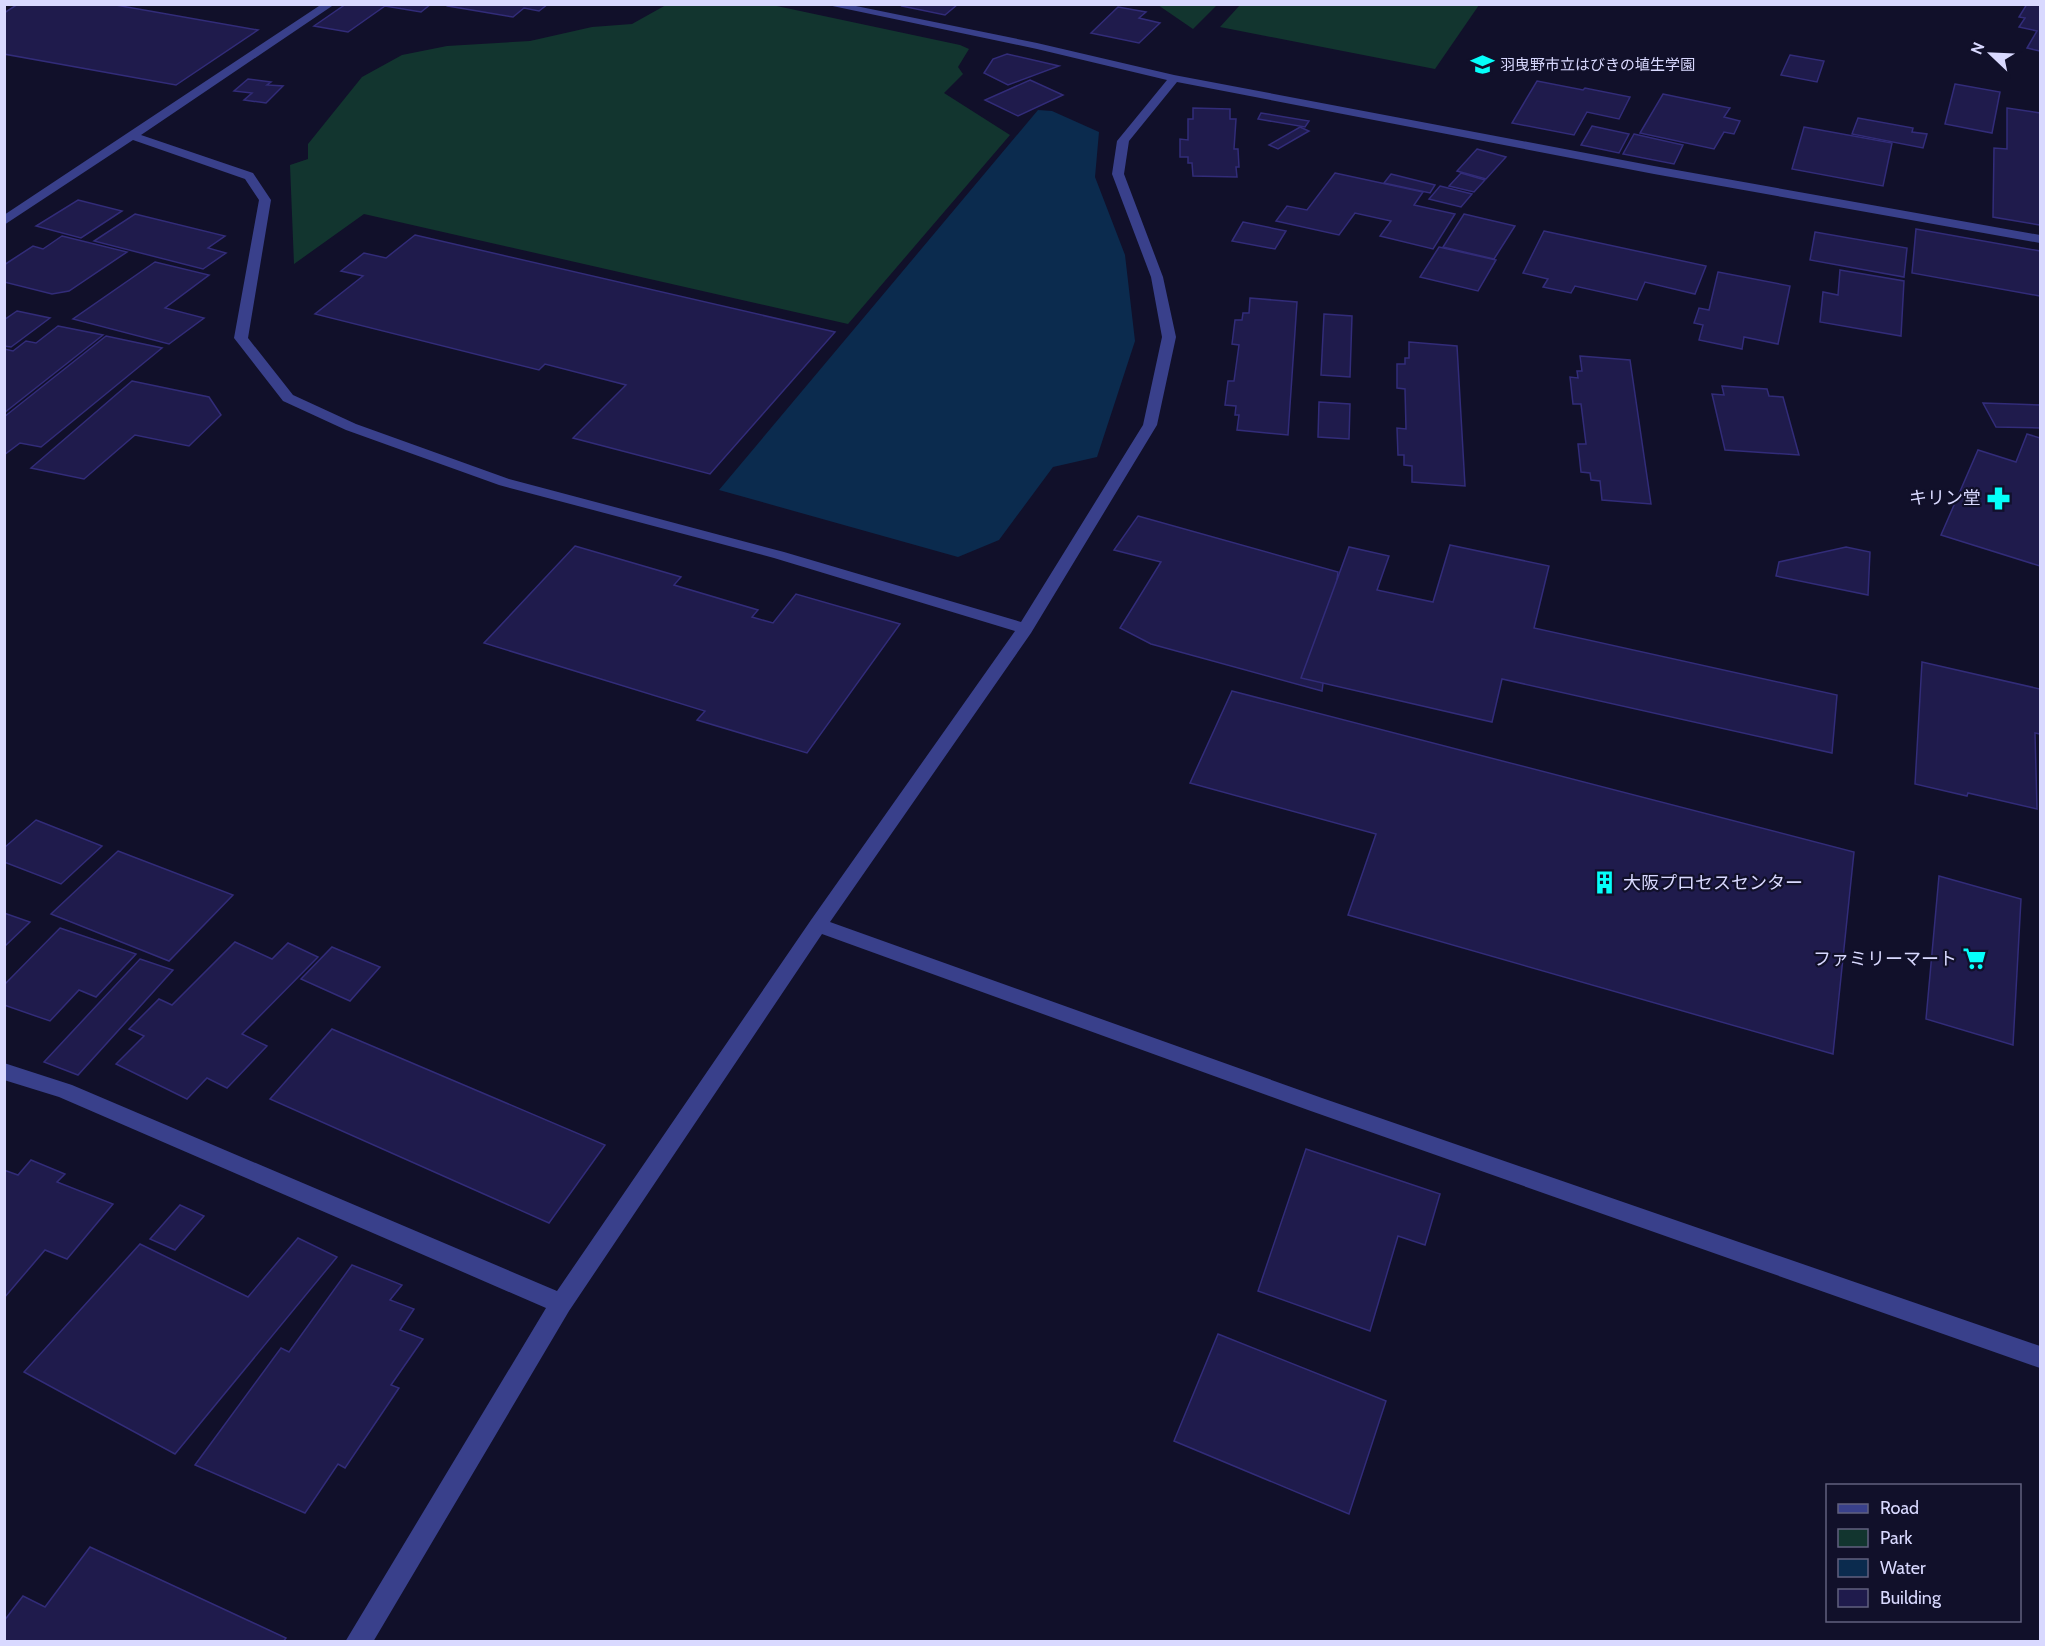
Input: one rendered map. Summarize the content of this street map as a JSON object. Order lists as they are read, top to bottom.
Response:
{
  "places": {
    "school or university": ["羽曳野市立はびきの埴生学園"],
    "pharmacy": ["キリン堂"],
    "building": ["大阪プロセスセンター"],
    "supermarket": ["ファミリーマート"]
  },
  "legend": [
    "Road",
    "Park",
    "Water",
    "Building"
  ],
  "north": "top left"
}
